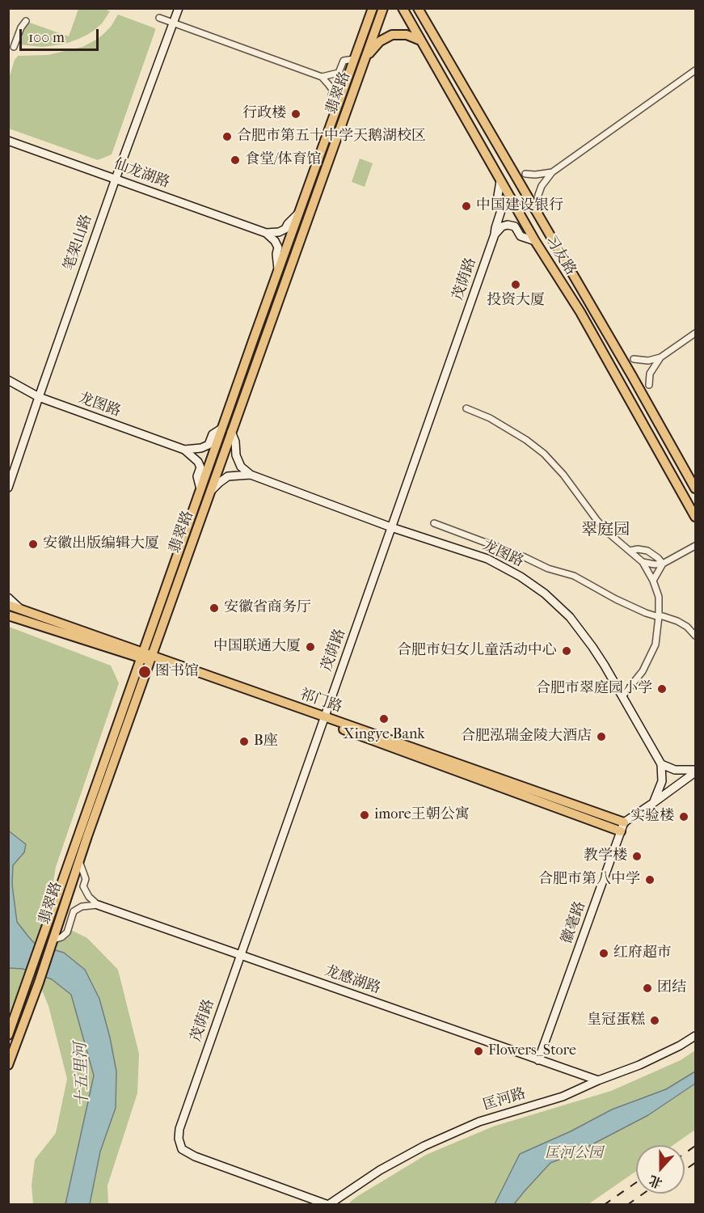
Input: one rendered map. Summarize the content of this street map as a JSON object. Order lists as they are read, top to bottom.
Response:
{
  "streets": {
    "main road": ["翡翠路", "习友路", "祁门路"],
    "street": [
      "仙龙湖路",
      "笔架山路",
      "茂荫路",
      "龙图路",
      "徽毫路",
      "龙感湖路",
      "匡河路"
    ]
  },
  "crossings": [
    ["翡翠路", "祁门路"],
    ["仙龙湖路", "笔架山路"],
    ["笔架山路", "龙图路"],
    ["习友路", "茂荫路"],
    ["茂荫路", "龙图路"],
    ["茂荫路", "祁门路"],
    ["茂荫路", "龙感湖路"],
    ["茂荫路", "匡河路"],
    ["祁门路", "徽毫路"],
    ["徽毫路", "龙感湖路"],
    ["龙感湖路", "匡河路"]
  ],
  "districts": ["翠庭园"],
  "water": ["十五里河"],
  "parks": ["匡河公园"],
  "places": [
    "行政楼",
    "合肥市第五十中学天鹅湖校区",
    "食堂/体育馆",
    "中国建设银行",
    "投资大厦",
    "安徽出版编辑大厦",
    "安徽省商务厅",
    "中国联通大厦",
    "合肥市妇女儿童活动中心",
    "图书馆",
    "合肥市翠庭园小学",
    "Xingye Bank",
    "合肥泓瑞金陵大酒店",
    "B座",
    "imore王朝公寓",
    "实验楼",
    "教学楼",
    "合肥市第八中学",
    "红府超市",
    "团结",
    "皇冠蛋糕",
    "Flowers_Store"
  ],
  "scale_bar": "100 m",
  "north": "bottom"
}
